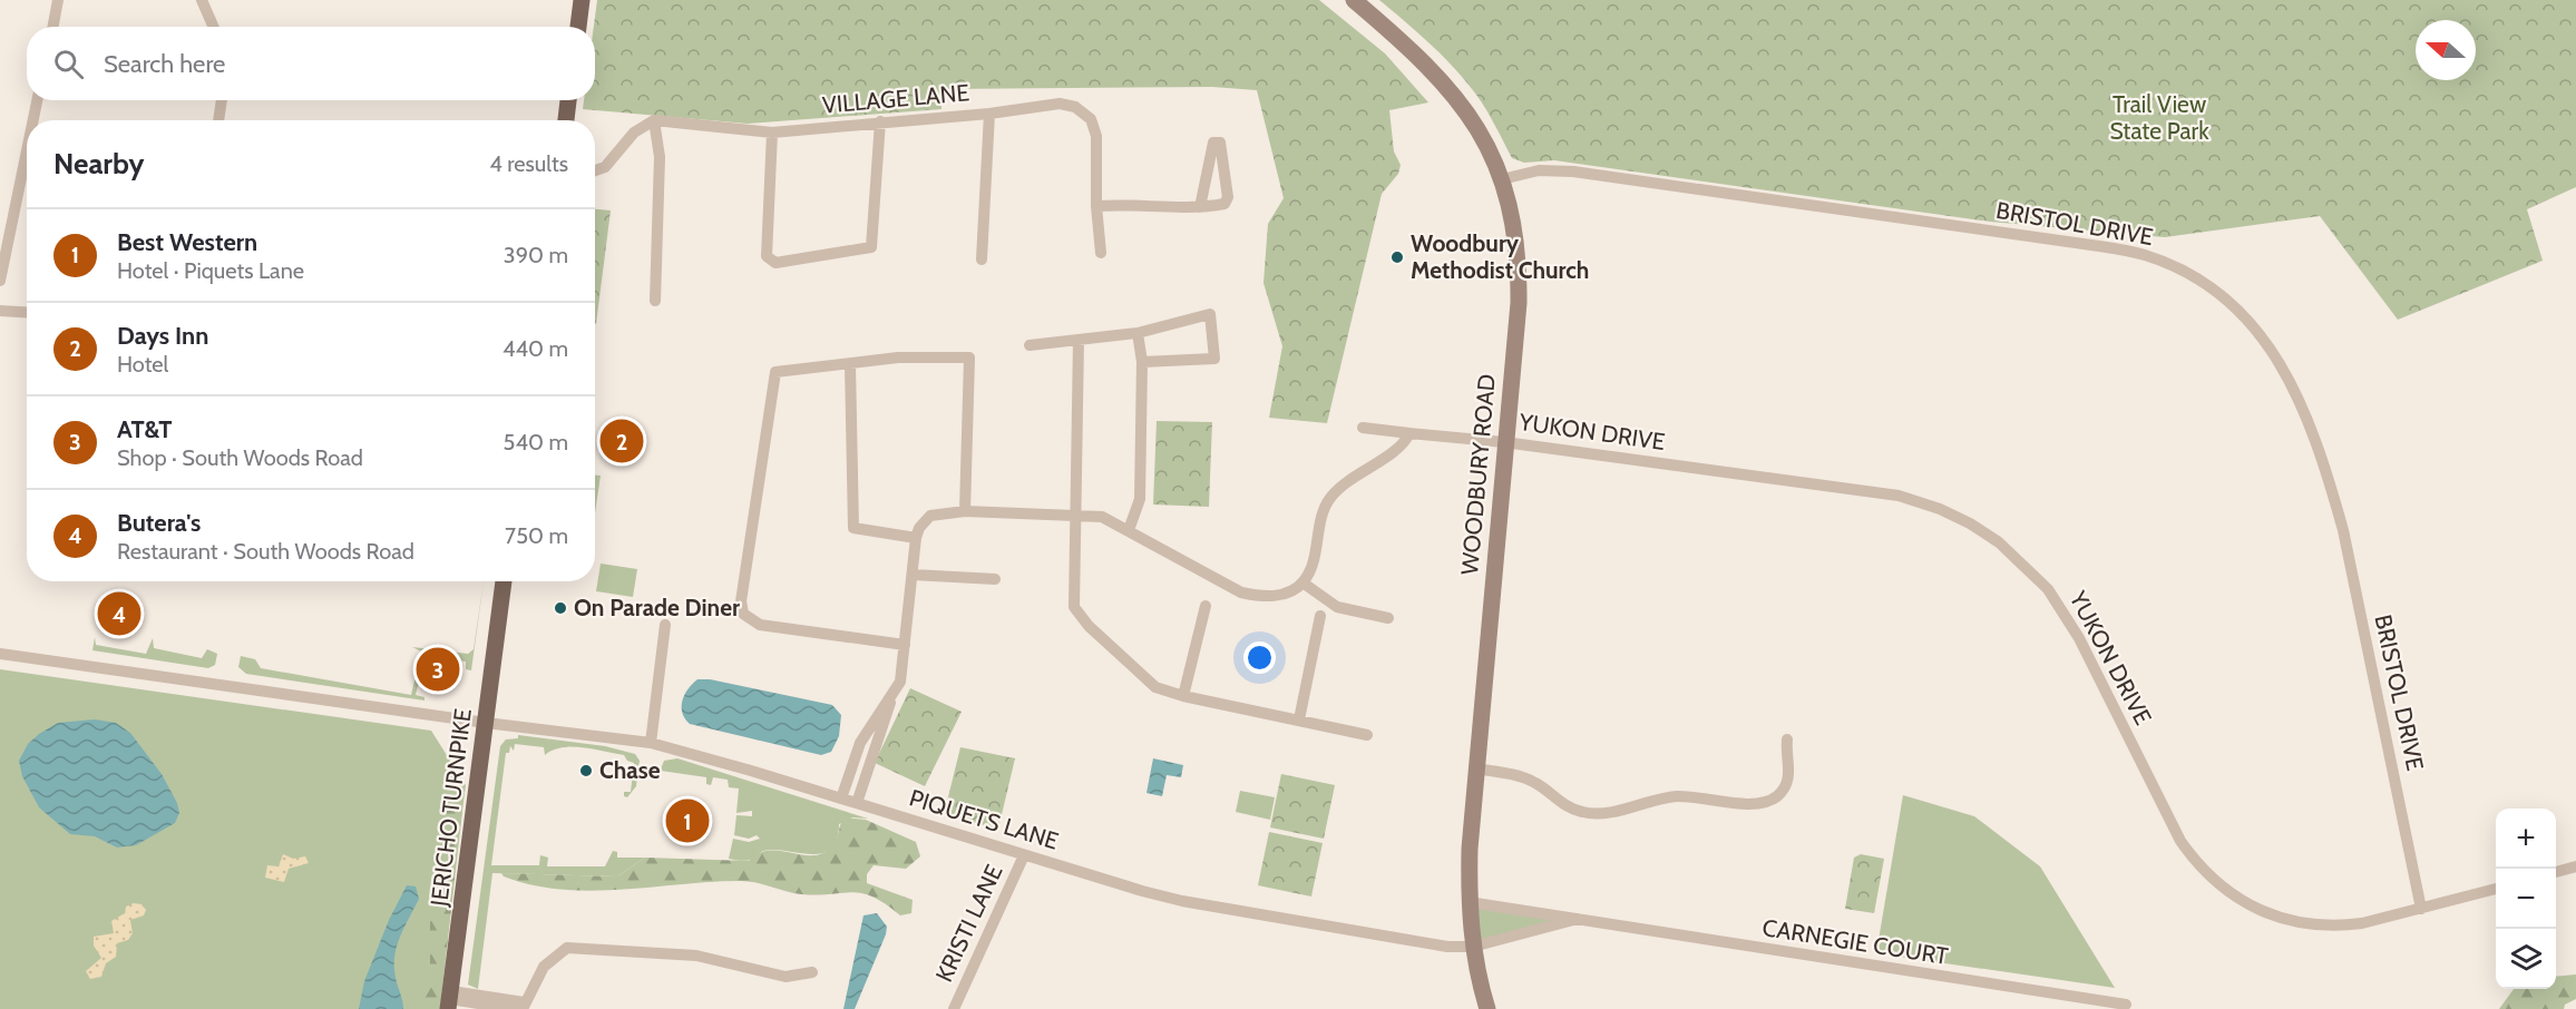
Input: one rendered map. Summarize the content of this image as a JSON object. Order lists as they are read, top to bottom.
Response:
{
  "streets": {
    "main road": ["WOODBURY ROAD", "JERICHO TURNPIKE"],
    "street": [
      "VILLAGE LANE",
      "BRISTOL DRIVE",
      "YUKON DRIVE",
      "PIQUETS LANE",
      "KRISTI LANE",
      "CARNEGIE COURT"
    ]
  },
  "crossings": [
    ["BRISTOL DRIVE", "YUKON DRIVE"],
    ["BRISTOL DRIVE", "WOODBURY ROAD"],
    ["YUKON DRIVE", "WOODBURY ROAD"],
    ["WOODBURY ROAD", "PIQUETS LANE"],
    ["WOODBURY ROAD", "CARNEGIE COURT"],
    ["JERICHO TURNPIKE", "PIQUETS LANE"],
    ["PIQUETS LANE", "KRISTI LANE"],
    ["PIQUETS LANE", "CARNEGIE COURT"]
  ],
  "parks": ["Trail View State Park"],
  "places": ["Woodbury Methodist Church", "On Parade Diner", "Chase"],
  "north": "left",
  "page": {
    "search": "Search here",
    "heading": ["Nearby", "4 results"],
    "list": [
      {
        "mark": "1",
        "name": "Best Western",
        "note": "Hotel · Piquets Lane",
        "value": "390 m"
      },
      {
        "mark": "2",
        "name": "Days Inn",
        "note": "Hotel",
        "value": "440 m"
      },
      {
        "mark": "3",
        "name": "AT&T",
        "note": "Shop · South Woods Road",
        "value": "540 m"
      },
      {
        "mark": "4",
        "name": "Butera's",
        "note": "Restaurant · South Woods Road",
        "value": "750 m"
      }
    ],
    "pins": [
      "2",
      "4",
      "3",
      "1"
    ],
    "map_buttons": ["+", "−"]
  }
}
